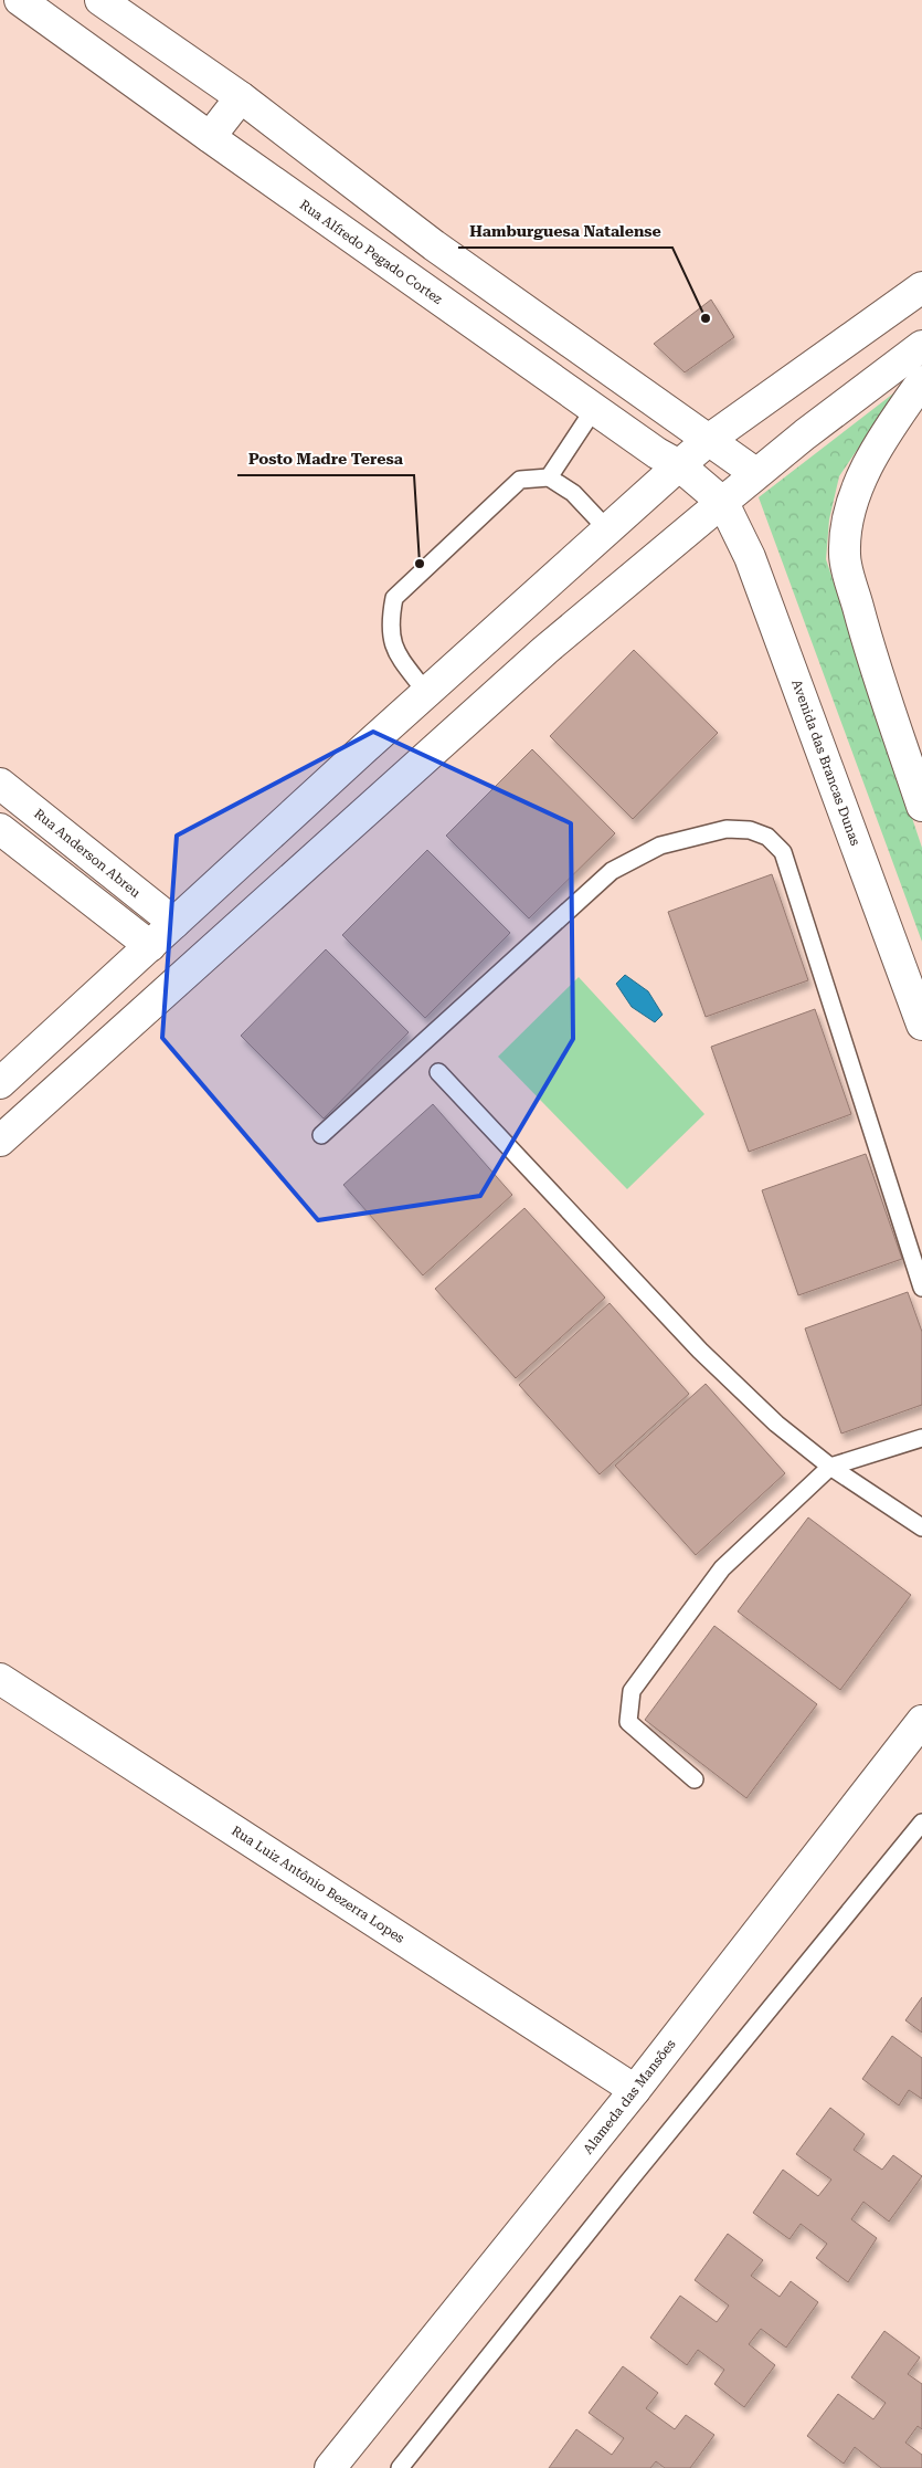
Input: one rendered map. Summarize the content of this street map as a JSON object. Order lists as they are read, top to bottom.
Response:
{
  "streets": {
    "street": [
      "Rua Alfredo Pegado Cortez",
      "Avenida das Brancas Dunas",
      "Rua Anderson Abreu",
      "Rua Luiz Antônio Bezerra Lopes",
      "Alameda das Mansões"
    ]
  },
  "crossings": [
    ["Rua Alfredo Pegado Cortez", "Avenida das Brancas Dunas"],
    ["Rua Luiz Antônio Bezerra Lopes", "Alameda das Mansões"]
  ],
  "places": ["Hamburguesa Natalense", "Posto Madre Teresa"]
}
